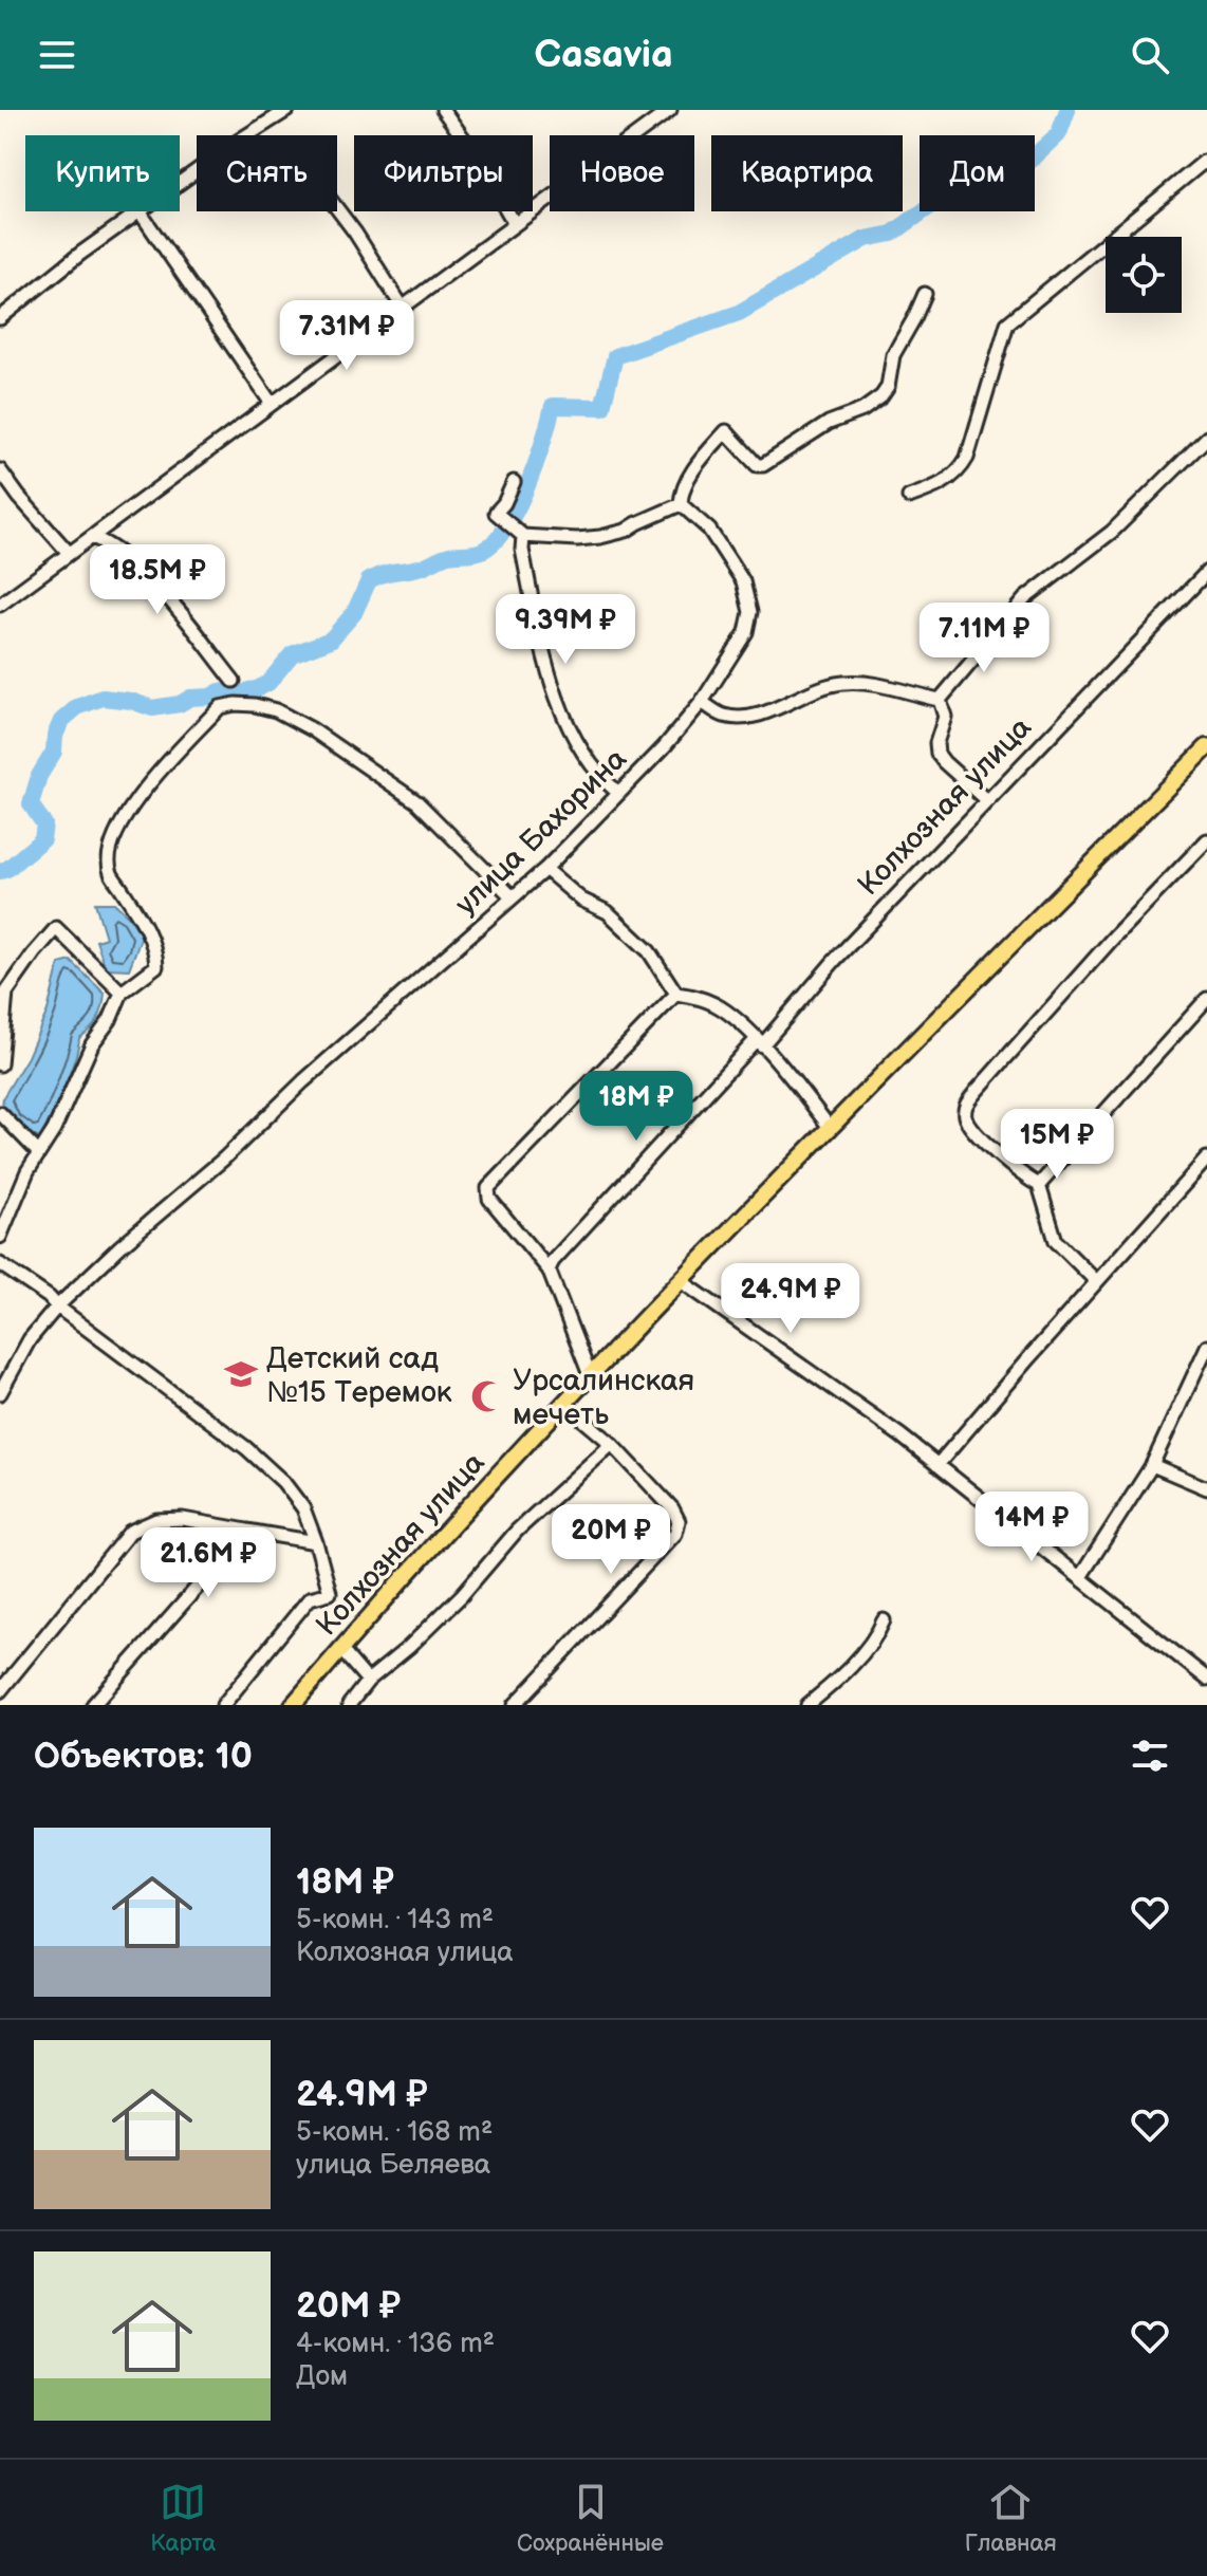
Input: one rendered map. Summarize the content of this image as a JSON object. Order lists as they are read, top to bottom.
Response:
{
  "streets": {
    "main road": ["Колхозная улица"],
    "street": ["улица Бахорина"]
  },
  "places": {
    "school or university": ["Детский сад №15 Теремок"],
    "mosque": ["Урсалинская мечеть"]
  },
  "page": {
    "header": "Casavia",
    "chip": [
      "Купить",
      "Снять",
      "Фильтры",
      "Новое",
      "Квартира",
      "Дом"
    ],
    "price": [
      "7.31M ₽",
      "18.5M ₽",
      "9.39M ₽",
      "7.11M ₽",
      "18M ₽",
      "15M ₽",
      "24.9M ₽",
      "14M ₽",
      "20M ₽",
      "21.6M ₽"
    ],
    "heading": "Объектов: 10",
    "list": [
      {
        "name": "18M ₽",
        "note": "5-комн. · 143 m² · Колхозная улица"
      },
      {
        "name": "24.9M ₽",
        "note": "5-комн. · 168 m² · улица Беляева"
      },
      {
        "name": "20M ₽",
        "note": "4-комн. · 136 m² · Дом"
      }
    ],
    "tabs": ["Карта", "Сохранённые", "Главная"]
  }
}
